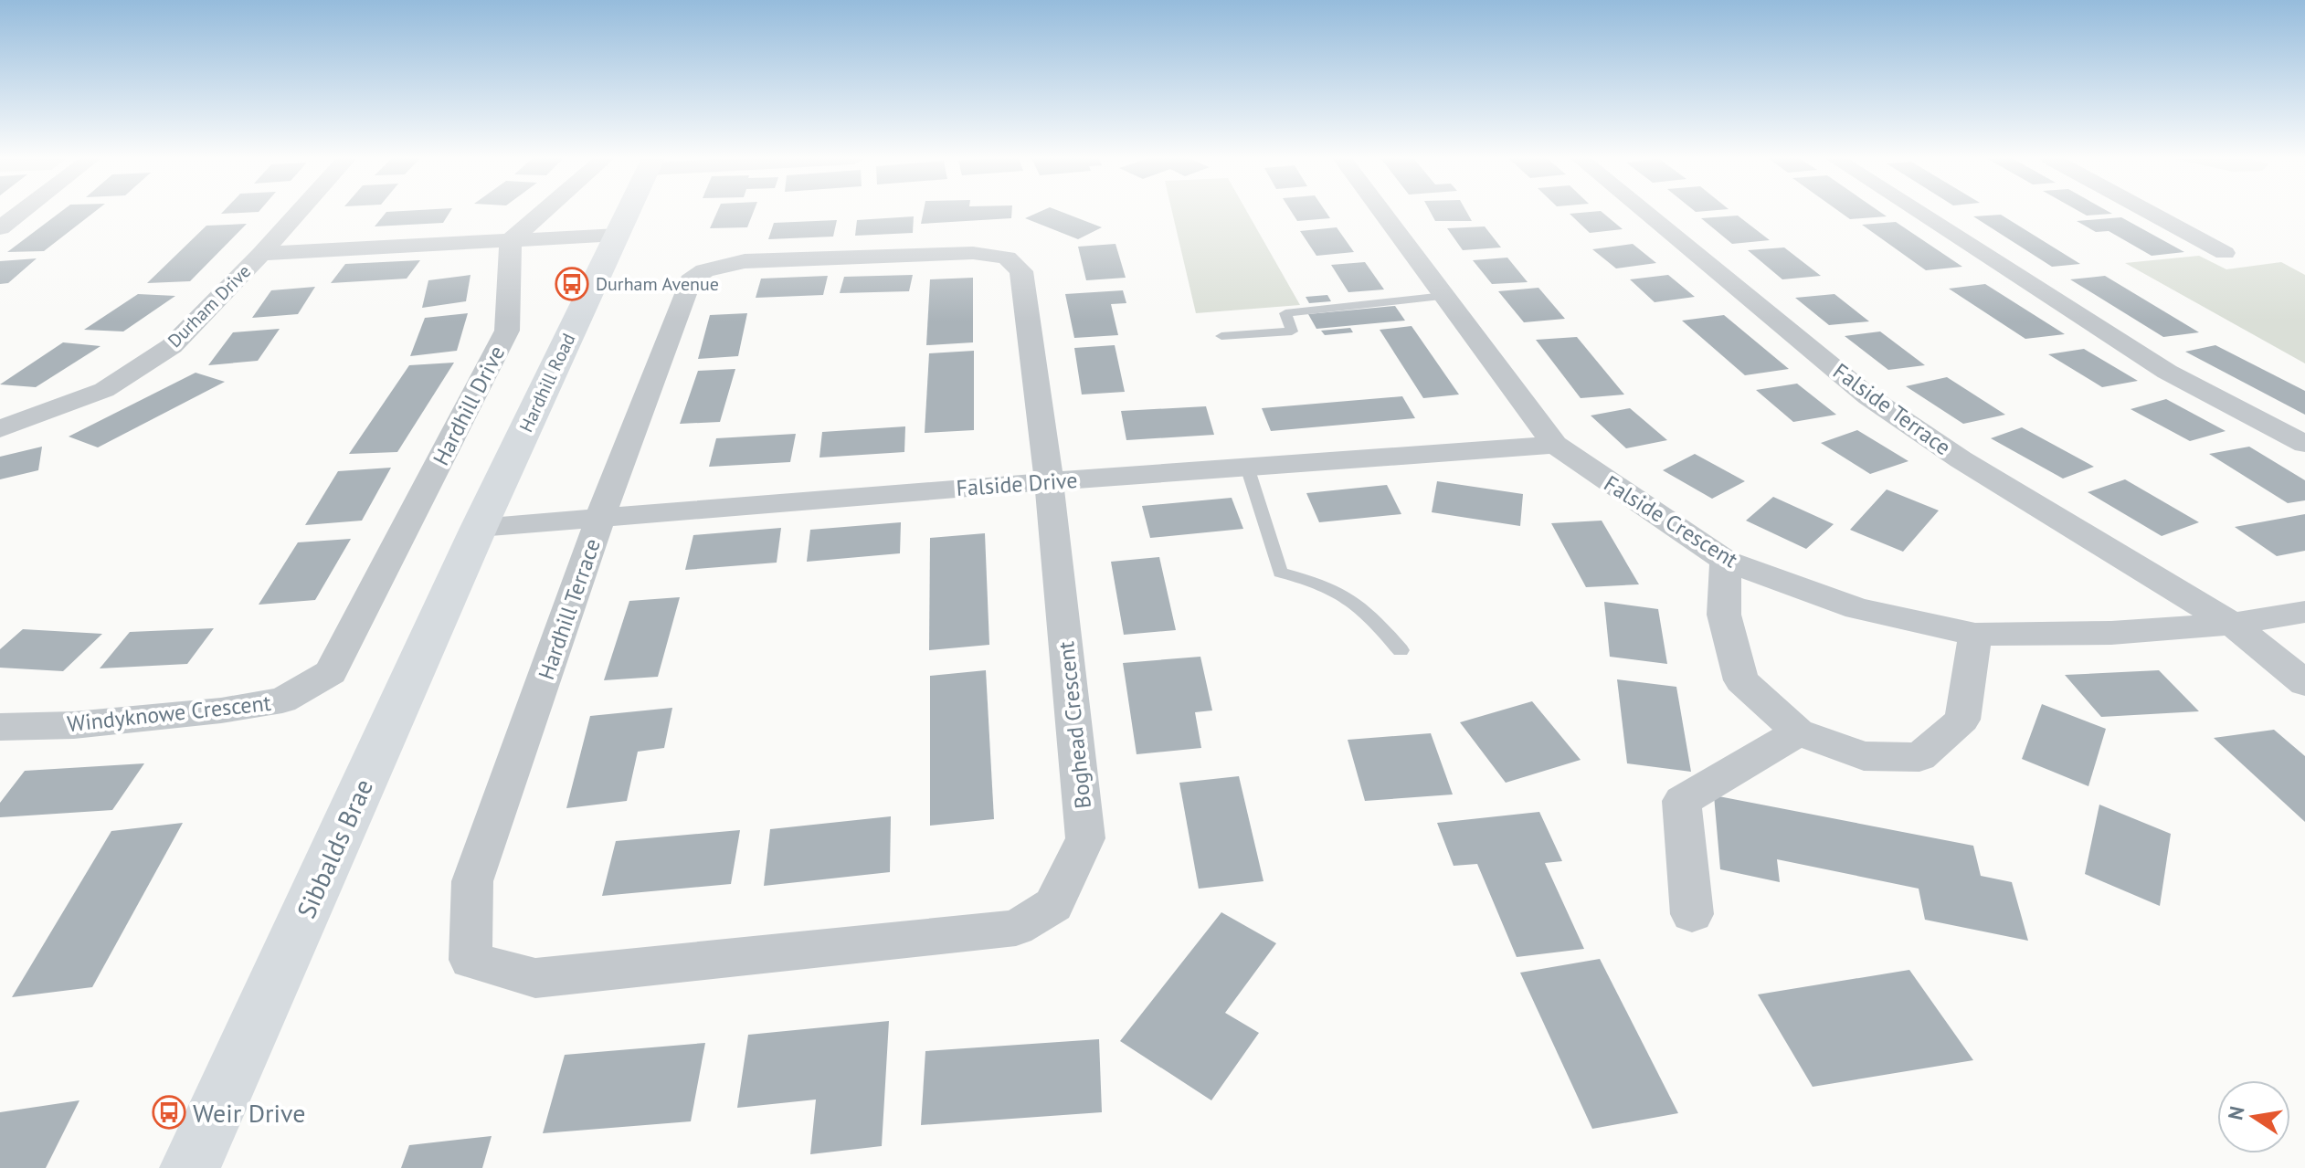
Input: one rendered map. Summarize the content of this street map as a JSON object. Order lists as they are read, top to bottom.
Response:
{
  "streets": {
    "main road": ["Hardhill Road", "Sibbalds Brae"],
    "street": [
      "Durham Drive",
      "Hardhill Drive",
      "Falside Terrace",
      "Falside Drive",
      "Falside Crescent",
      "Hardhill Terrace",
      "Windyknowe Crescent",
      "Boghead Crescent"
    ]
  },
  "crossings": [
    ["Hardhill Road", "Falside Drive"],
    ["Hardhill Road", "Sibbalds Brae"],
    ["Hardhill Drive", "Windyknowe Crescent"],
    ["Falside Terrace", "Falside Crescent"],
    ["Falside Drive", "Falside Crescent"],
    ["Falside Drive", "Hardhill Terrace"],
    ["Falside Drive", "Boghead Crescent"],
    ["Falside Drive", "Sibbalds Brae"],
    ["Hardhill Terrace", "Boghead Crescent"]
  ],
  "places": {
    "bus stop": ["Durham Avenue", "Weir Drive"]
  },
  "north": "left"
}
